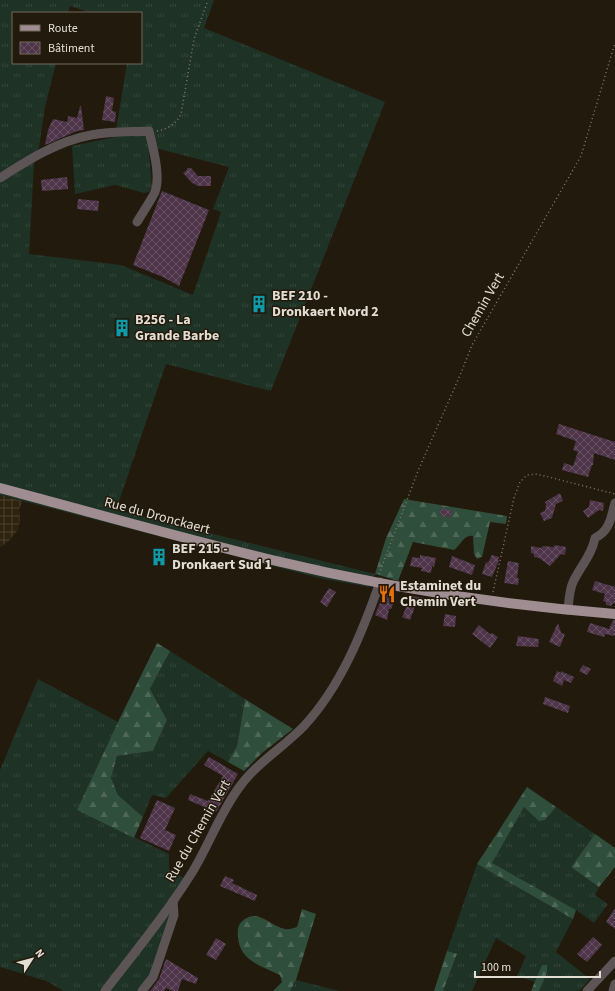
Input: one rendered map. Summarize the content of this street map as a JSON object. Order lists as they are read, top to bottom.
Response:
{
  "streets": {
    "main road": ["Rue du Dronckaert"],
    "street": ["Rue du Chemin Vert"],
    "path": ["Chemin Vert"]
  },
  "crossings": [
    ["Chemin Vert", "Rue du Dronckaert"],
    ["Chemin Vert", "Rue du Chemin Vert"],
    ["Rue du Dronckaert", "Rue du Chemin Vert"]
  ],
  "places": {
    "building": ["BEF 210 - Dronkaert Nord 2", "B256 - La Grande Barbe", "BEF 215 - Dronkaert Sud 1"],
    "restaurant": ["Estaminet du Chemin Vert"]
  },
  "legend": ["Route", "Bâtiment"],
  "scale_bar": "100 m",
  "north": "top right"
}
